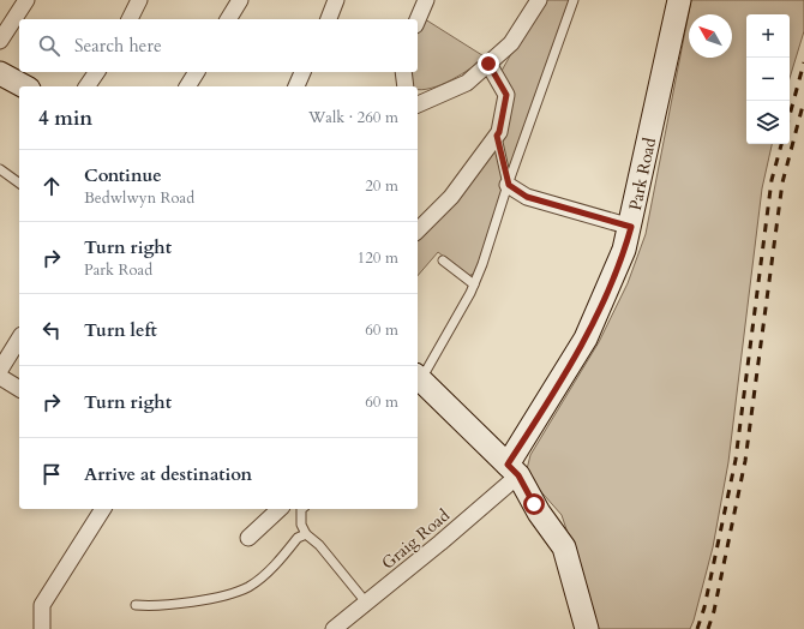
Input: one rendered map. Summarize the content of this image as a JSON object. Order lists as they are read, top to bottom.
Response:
{
  "streets": {
    "street": ["Park Road", "Graig Road"]
  },
  "crossings": [
    ["Park Road", "Graig Road"]
  ],
  "north": "top left",
  "page": {
    "map_buttons": ["+", "−"],
    "search": "Search here",
    "heading": ["4 min", "Walk · 260 m"],
    "list": [
      ["Continue", "Bedwlwyn Road", "20 m"],
      ["Turn right", "Park Road", "120 m"],
      ["Turn left", "60 m"],
      ["Turn right", "60 m"],
      "Arrive at destination"
    ]
  }
}
